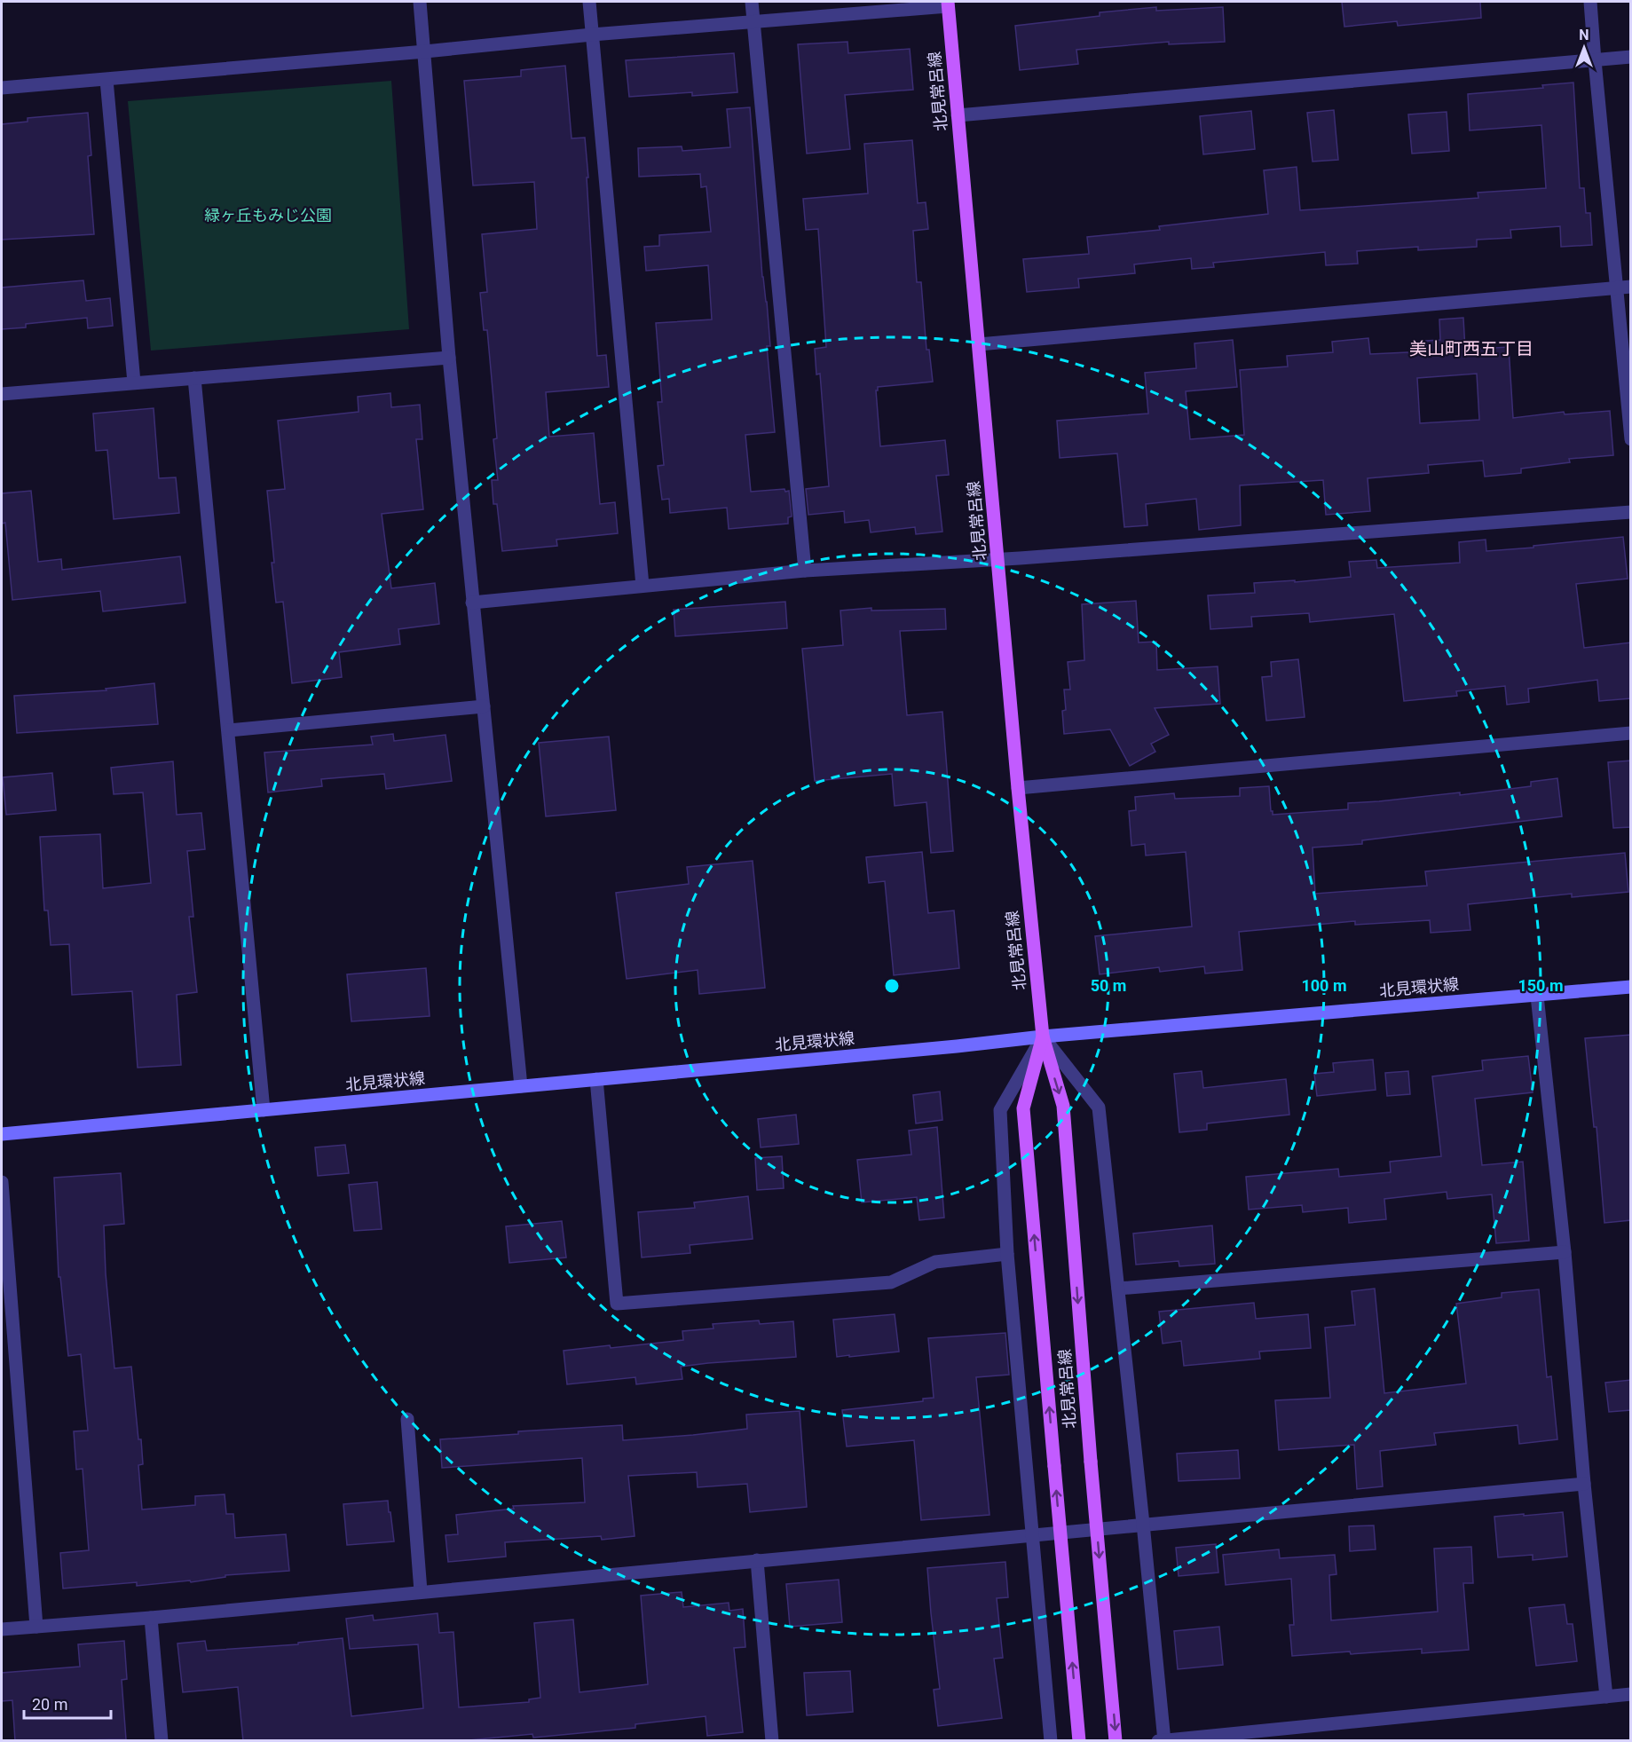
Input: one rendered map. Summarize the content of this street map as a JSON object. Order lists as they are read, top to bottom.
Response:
{
  "streets": {
    "main road": ["北見常呂線", "北見環状線"]
  },
  "crossings": [
    ["北見常呂線", "北見環状線"]
  ],
  "districts": ["美山町西五丁目"],
  "parks": ["緑ヶ丘もみじ公園"],
  "scale_bar": "20 m",
  "north": "top",
  "rings": ["50 m", "100 m", "150 m"]
}
